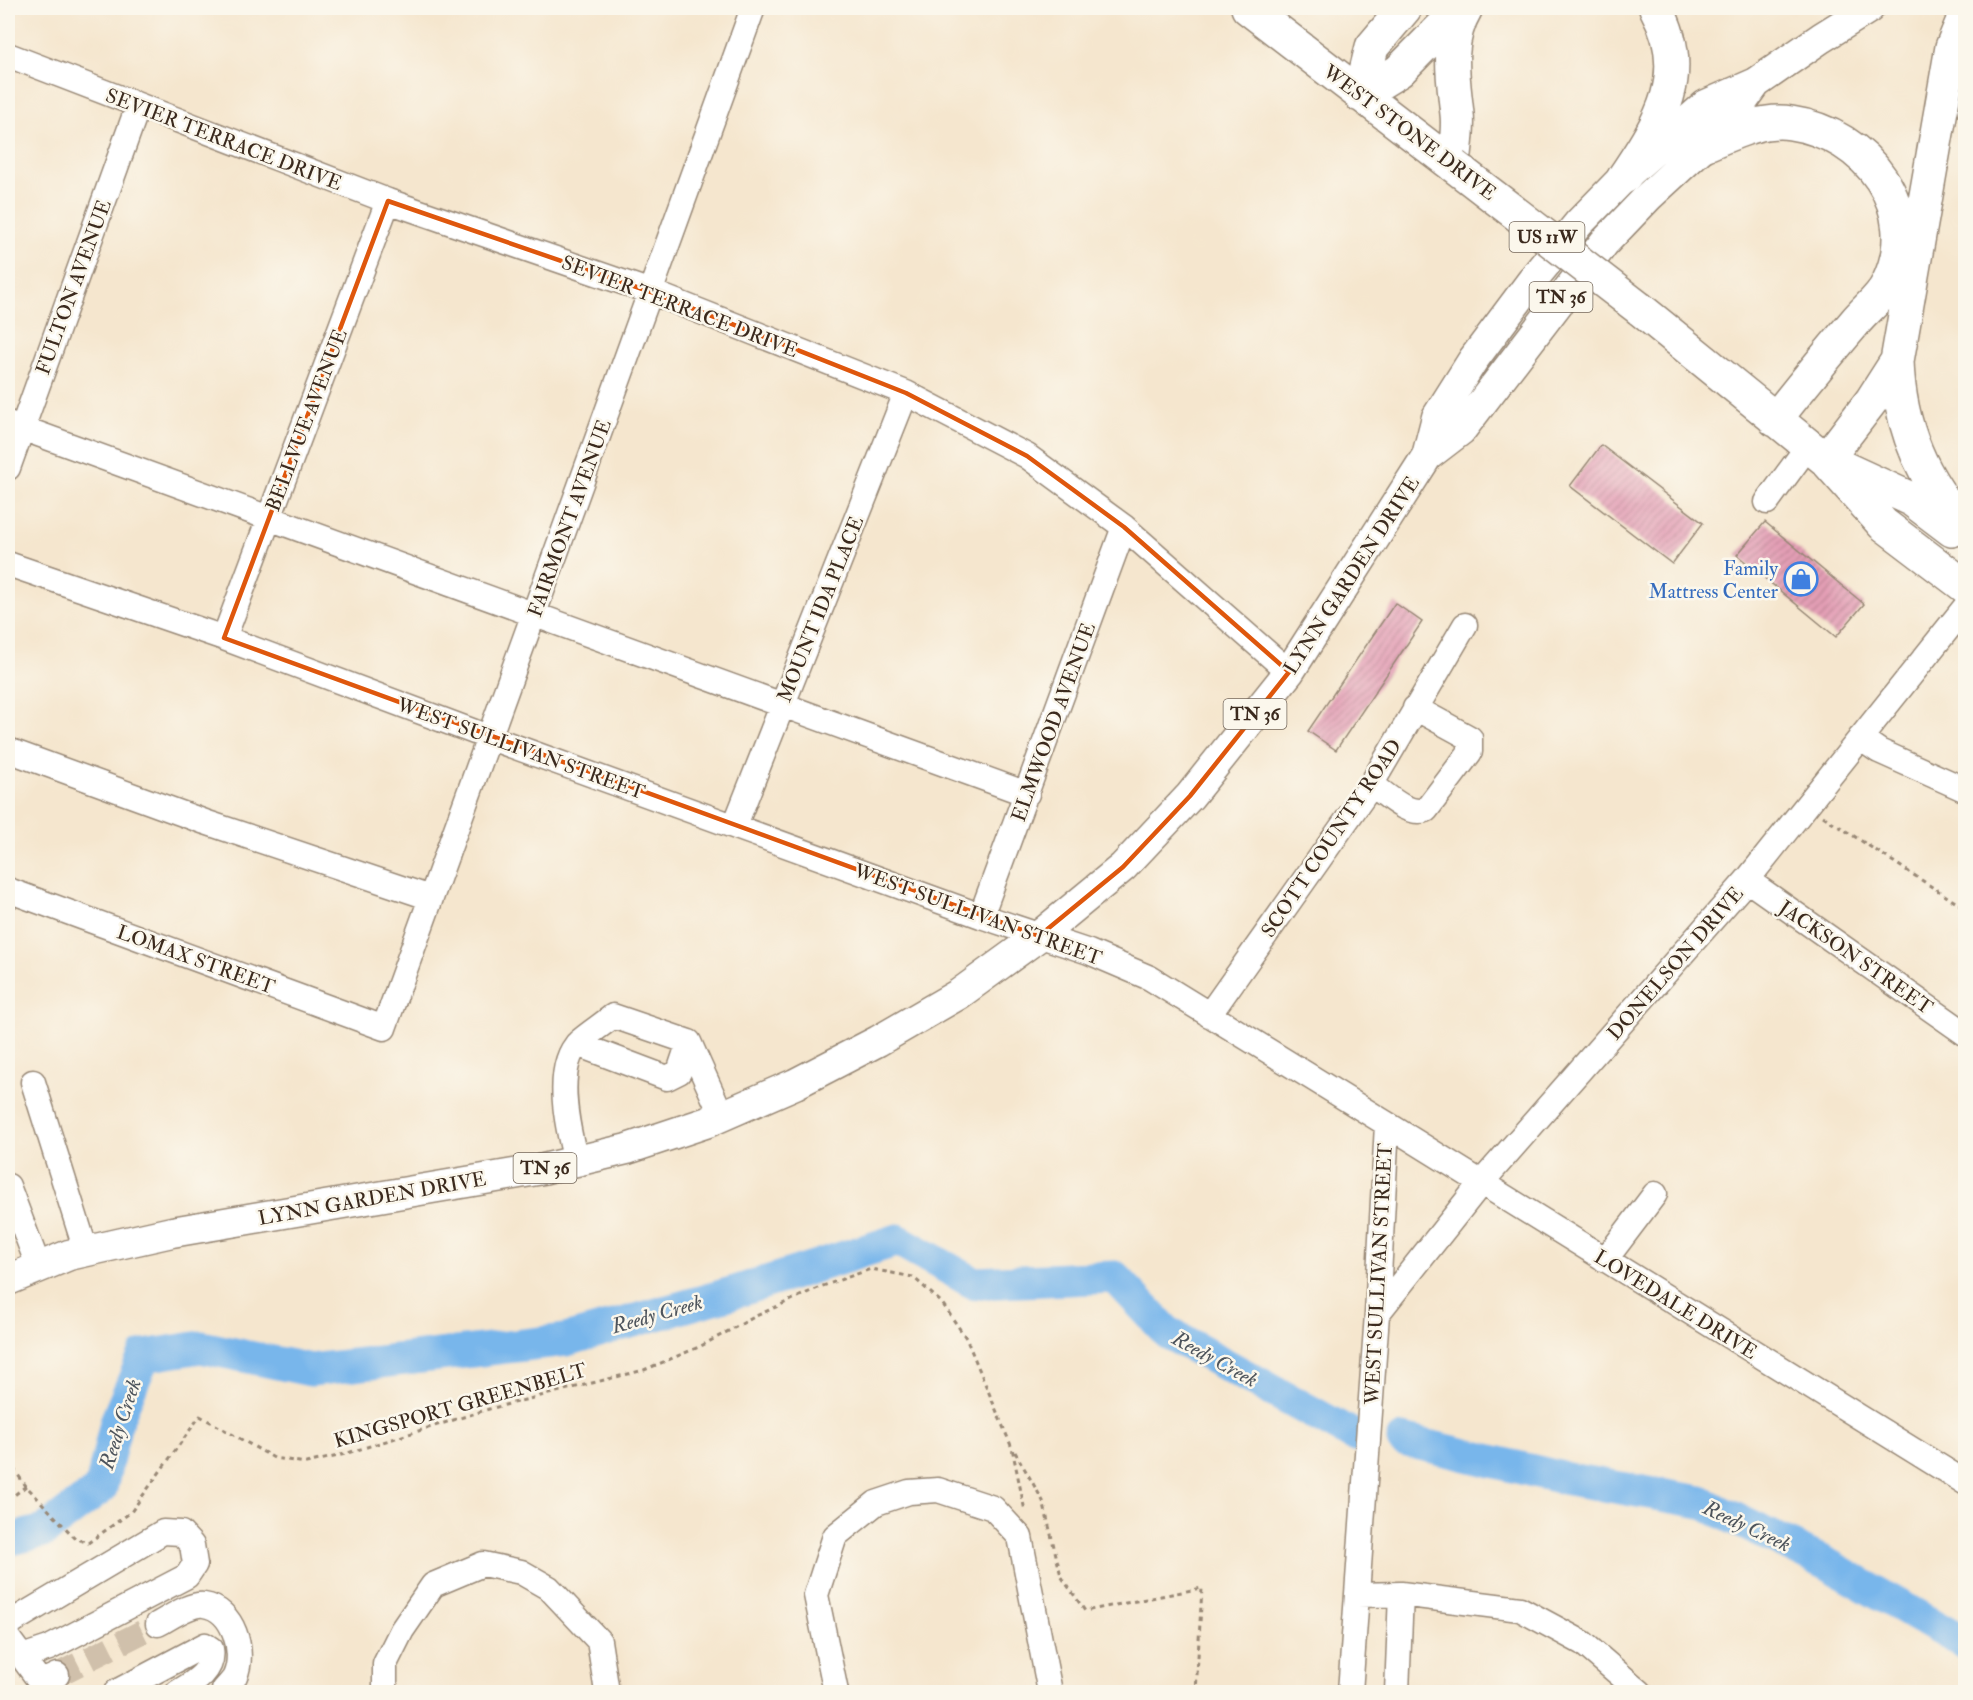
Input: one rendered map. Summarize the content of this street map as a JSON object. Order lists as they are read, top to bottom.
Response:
{
  "streets": {
    "highway": ["WEST STONE DRIVE", "US 11W"],
    "main road": ["TN 36", "LYNN GARDEN DRIVE"],
    "street": [
      "SEVIER TERRACE DRIVE",
      "FULTON AVENUE",
      "BELLVUE AVENUE",
      "FAIRMONT AVENUE",
      "MOUNT IDA PLACE",
      "ELMWOOD AVENUE",
      "WEST SULLIVAN STREET",
      "SCOTT COUNTY ROAD",
      "JACKSON STREET",
      "LOMAX STREET",
      "DONELSON DRIVE",
      "LOVEDALE DRIVE"
    ],
    "path": ["KINGSPORT GREENBELT"]
  },
  "crossings": [
    ["SEVIER TERRACE DRIVE", "FULTON AVENUE"],
    ["SEVIER TERRACE DRIVE", "BELLVUE AVENUE"],
    ["SEVIER TERRACE DRIVE", "FAIRMONT AVENUE"],
    ["SEVIER TERRACE DRIVE", "LYNN GARDEN DRIVE"],
    ["SEVIER TERRACE DRIVE", "MOUNT IDA PLACE"],
    ["SEVIER TERRACE DRIVE", "ELMWOOD AVENUE"],
    ["BELLVUE AVENUE", "WEST SULLIVAN STREET"],
    ["FAIRMONT AVENUE", "WEST SULLIVAN STREET"],
    ["FAIRMONT AVENUE", "LOMAX STREET"],
    ["LYNN GARDEN DRIVE", "WEST SULLIVAN STREET"],
    ["MOUNT IDA PLACE", "WEST SULLIVAN STREET"],
    ["ELMWOOD AVENUE", "WEST SULLIVAN STREET"],
    ["WEST SULLIVAN STREET", "SCOTT COUNTY ROAD"],
    ["WEST SULLIVAN STREET", "DONELSON DRIVE"],
    ["WEST SULLIVAN STREET", "LOVEDALE DRIVE"],
    ["JACKSON STREET", "DONELSON DRIVE"],
    ["DONELSON DRIVE", "LOVEDALE DRIVE"]
  ],
  "water": ["Reedy Creek"],
  "places": {
    "shop": ["Family Mattress Center"]
  }
}
